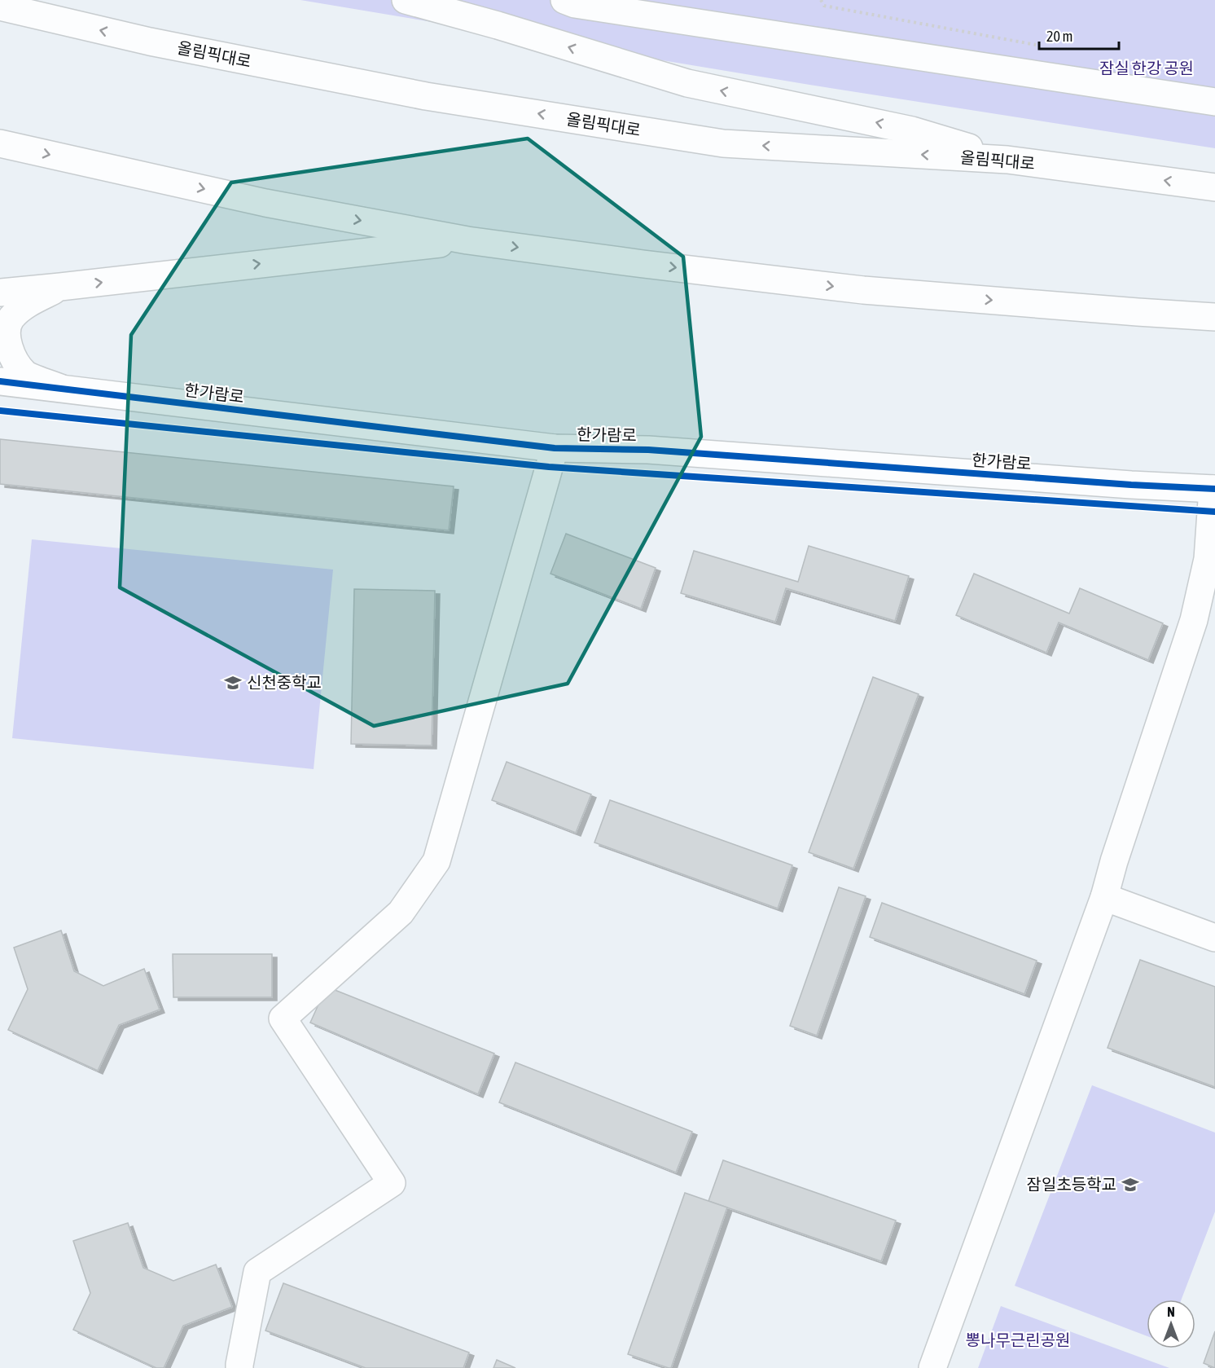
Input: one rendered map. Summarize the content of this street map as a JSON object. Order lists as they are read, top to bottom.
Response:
{
  "streets": {
    "main road": ["올림픽대로", "한가람로"]
  },
  "parks": ["잠실 한강 공원", "뽕나무근린공원"],
  "places": {
    "school or university": ["신천중학교", "잠일초등학교"]
  },
  "scale_bar": "20 m",
  "north": "top"
}
